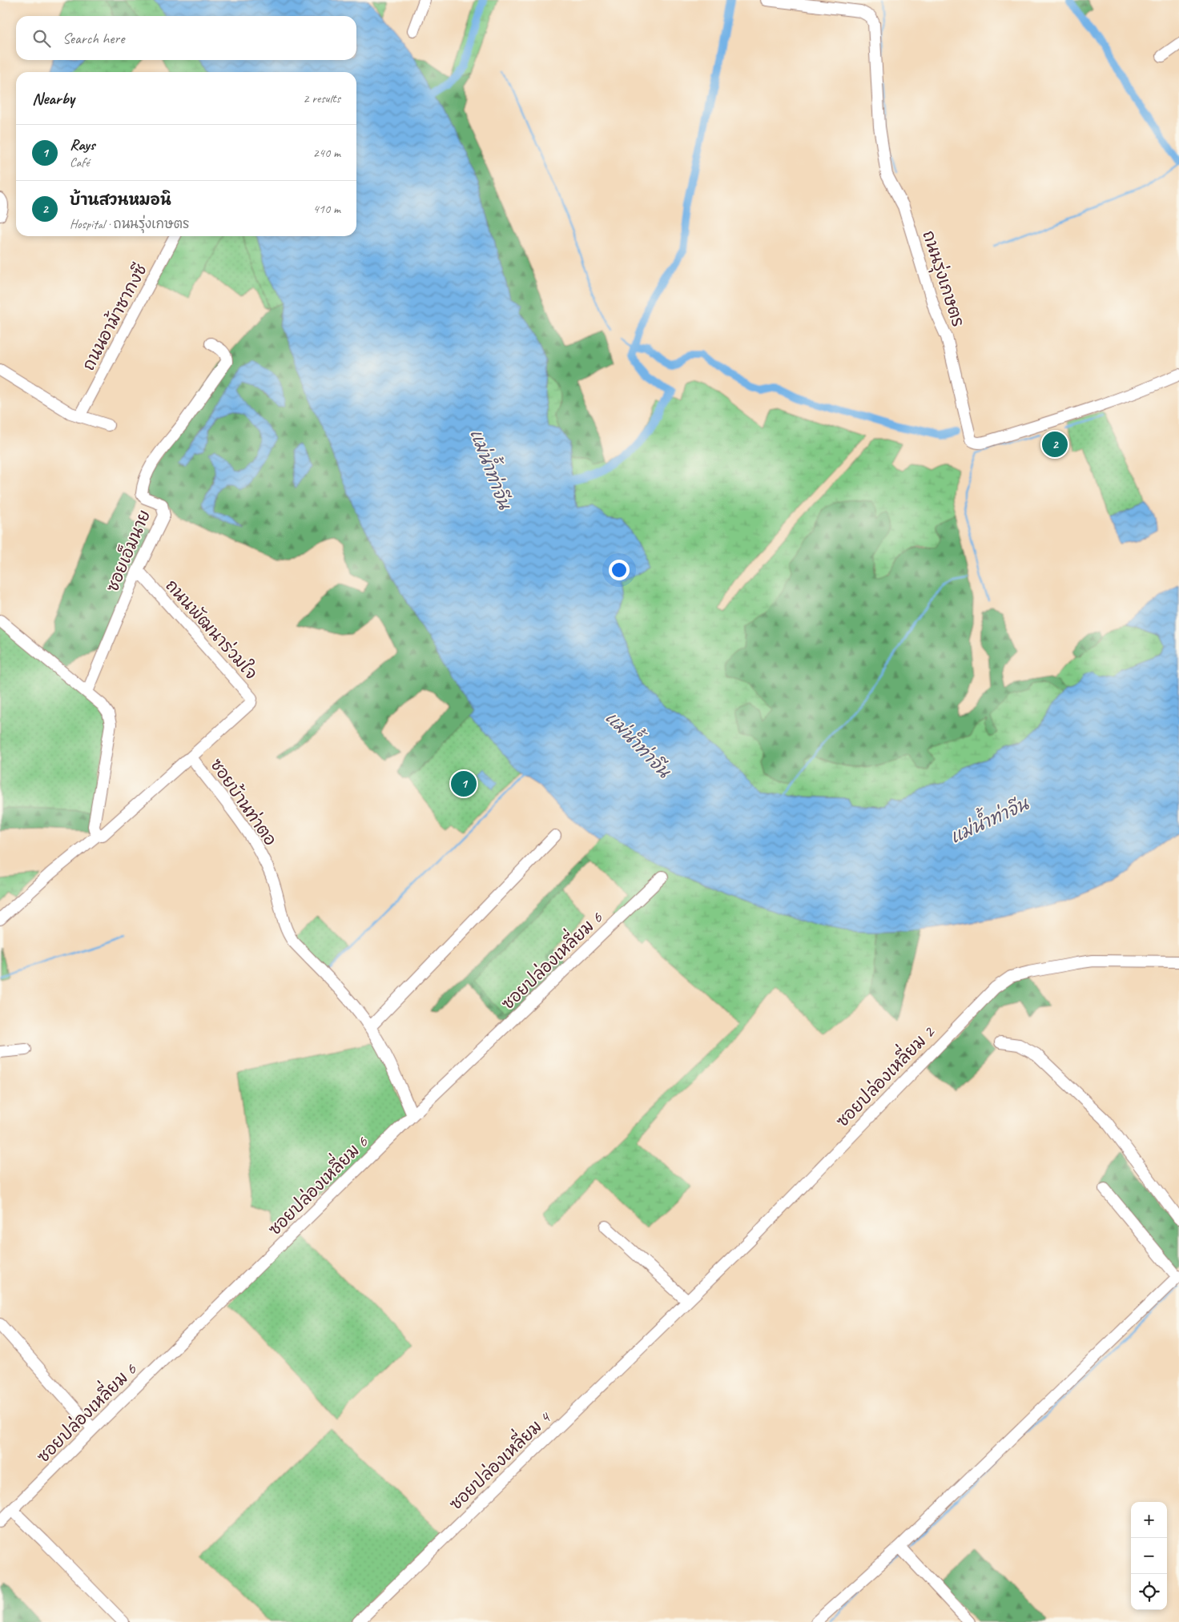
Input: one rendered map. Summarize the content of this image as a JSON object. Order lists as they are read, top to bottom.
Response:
{
  "streets": {
    "street": [
      "ถนนรุ่งเกษตร",
      "ถนนอาม้าซากงซี",
      "ซอยเอ็มนาย",
      "ถนนพัฒนาร่วมใจ",
      "ซอยบ้านท่าตอ",
      "ซอยปล่องเหลี่ยม 6",
      "ซอยปล่องเหลี่ยม 2",
      "ซอยปล่องเหลี่ยม 4"
    ]
  },
  "crossings": [
    ["ซอยเอ็มนาย", "ถนนพัฒนาร่วมใจ"],
    ["ถนนพัฒนาร่วมใจ", "ซอยบ้านท่าตอ"],
    ["ซอยบ้านท่าตอ", "ซอยปล่องเหลี่ยม 6"],
    ["ซอยปล่องเหลี่ยม 2", "ซอยปล่องเหลี่ยม 4"]
  ],
  "water": ["แม่น้ำท่าจีน"],
  "page": {
    "search": "Search here",
    "heading": ["Nearby", "2 results"],
    "list": [
      {
        "mark": "1",
        "name": "Rays",
        "note": "Café",
        "value": "240 m"
      },
      {
        "mark": "2",
        "name": "บ้านสวนหมอนิ",
        "note": "Hospital · ถนนรุ่งเกษตร",
        "value": "410 m"
      }
    ],
    "pins": ["2", "1"],
    "map_buttons": ["+", "−"]
  }
}
